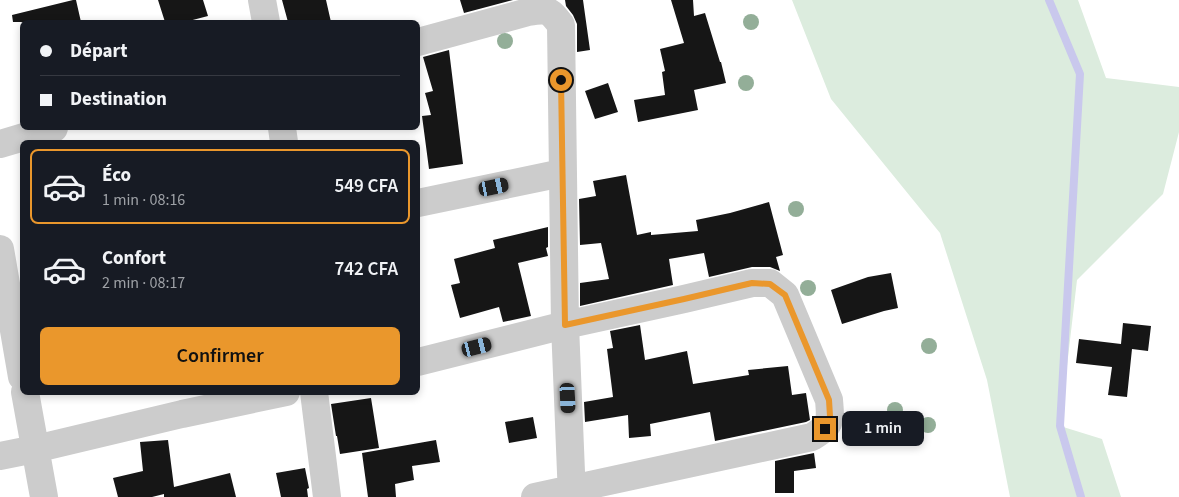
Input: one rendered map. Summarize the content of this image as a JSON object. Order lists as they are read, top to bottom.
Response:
{
  "page": {
    "banner": ["Départ", "Destination"],
    "list": [
      {
        "name": "Éco",
        "note": "1 min · 08:16",
        "value": "549 CFA"
      },
      {
        "name": "Confort",
        "note": "2 min · 08:17",
        "value": "742 CFA"
      }
    ],
    "buttons": "Confirmer",
    "bubble": "1 min"
  }
}
